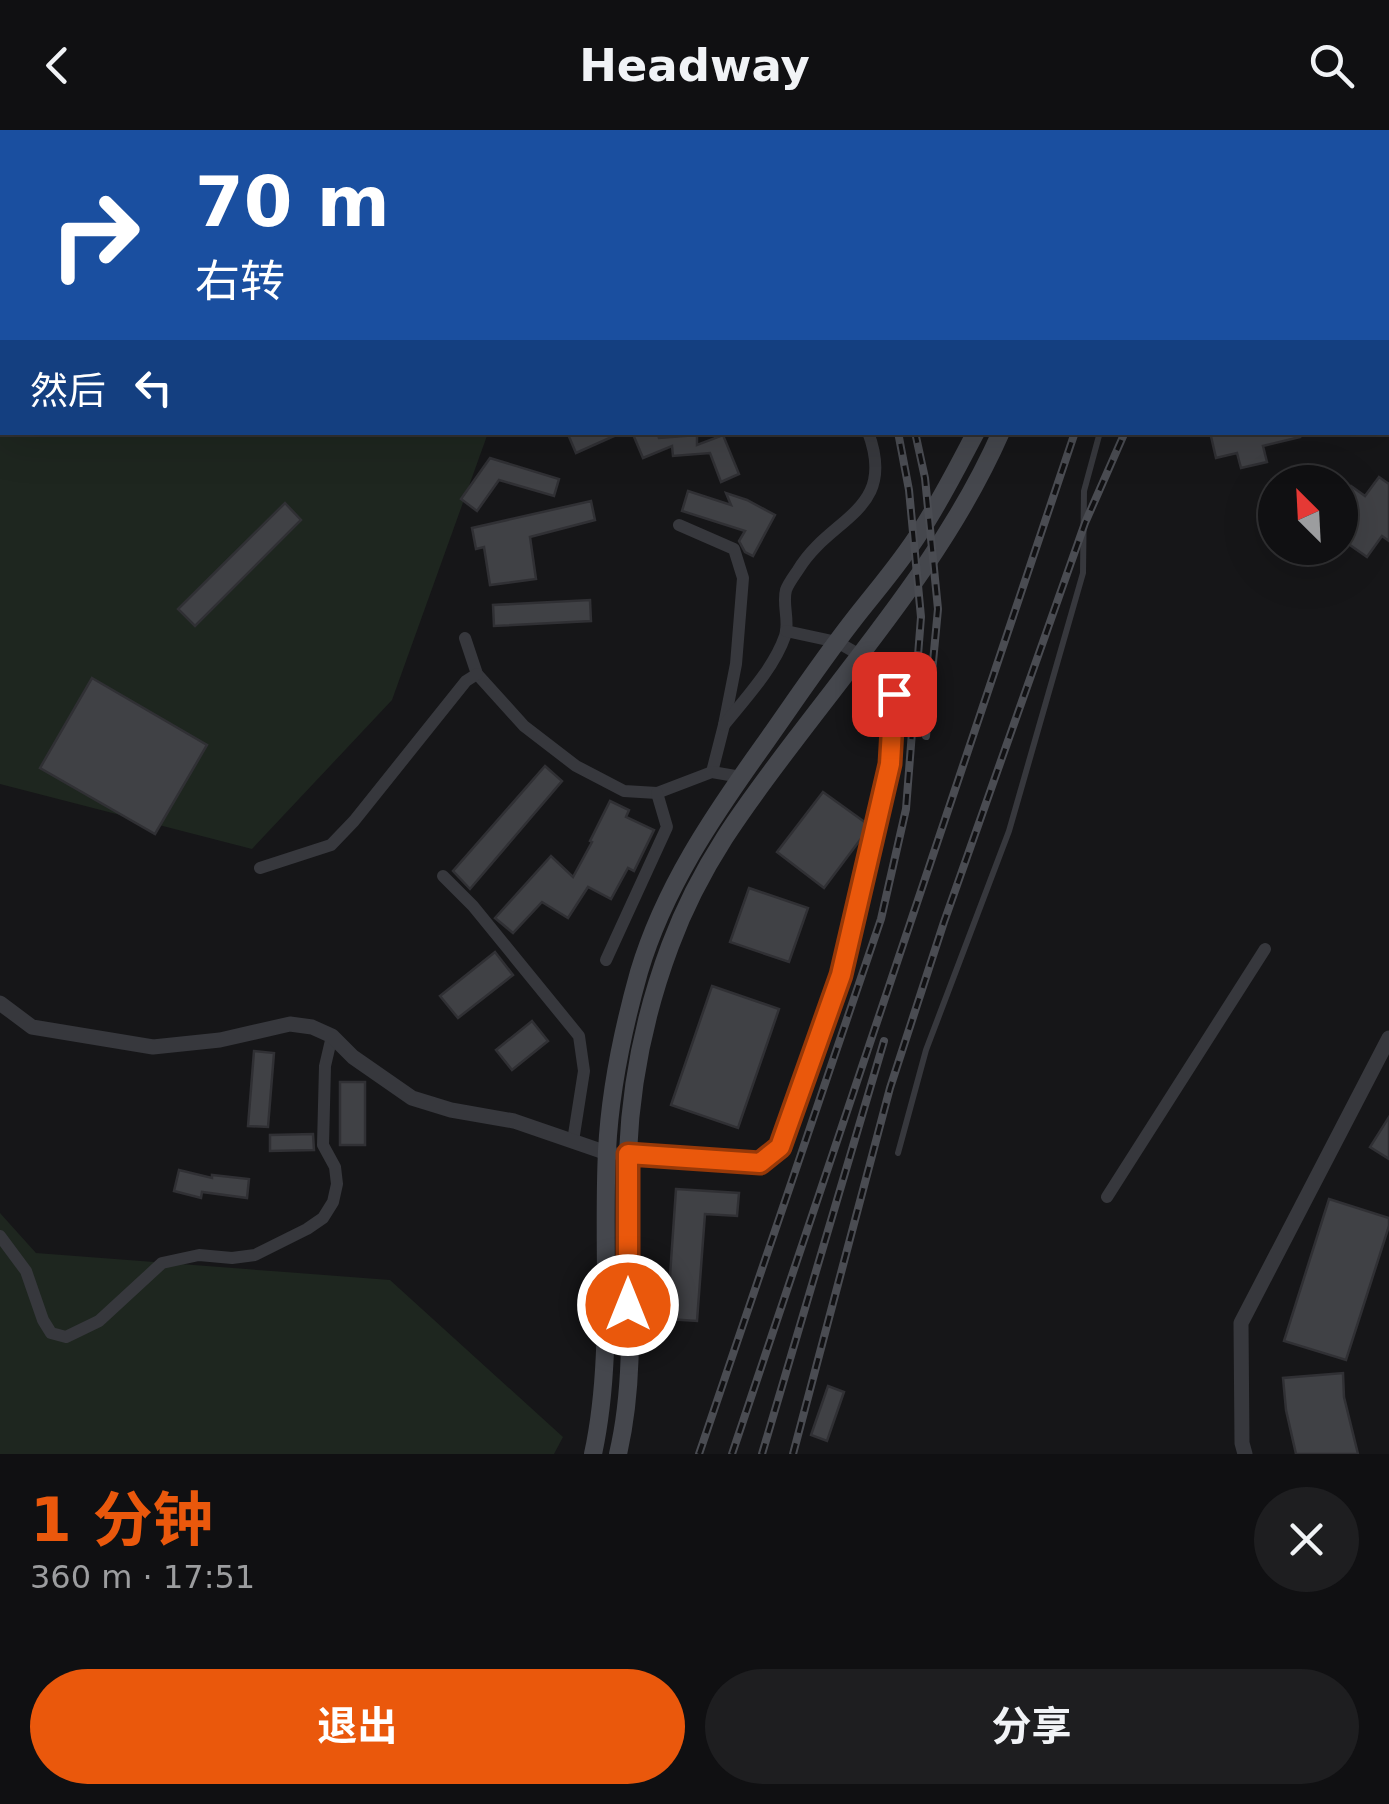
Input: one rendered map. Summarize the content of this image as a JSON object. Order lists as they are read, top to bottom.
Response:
{
  "north": "top left",
  "page": {
    "header": "Headway",
    "turn": ["70 m", "右转"],
    "then": "然后",
    "heading": ["1 分钟", "360 m · 17:51"],
    "buttons": ["退出", "分享"]
  }
}
